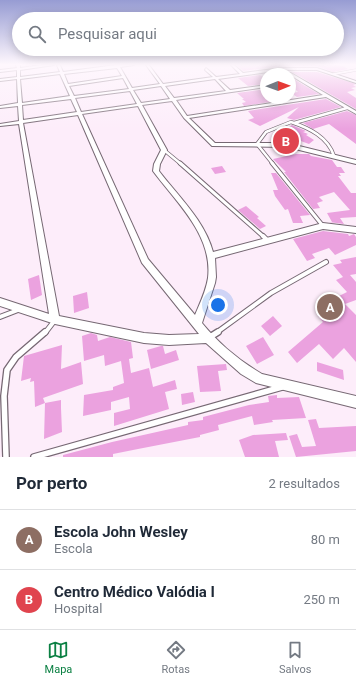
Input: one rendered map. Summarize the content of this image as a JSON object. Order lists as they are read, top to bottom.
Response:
{
  "north": "right",
  "page": {
    "search": "Pesquisar aqui",
    "pins": ["B", "A"],
    "heading": ["Por perto", "2 resultados"],
    "list": [
      {
        "mark": "A",
        "name": "Escola John Wesley",
        "note": "Escola",
        "value": "80 m"
      },
      {
        "mark": "B",
        "name": "Centro Médico Valódia I",
        "note": "Hospital",
        "value": "250 m"
      }
    ],
    "nav": ["Mapa", "Rotas", "Salvos"]
  }
}
